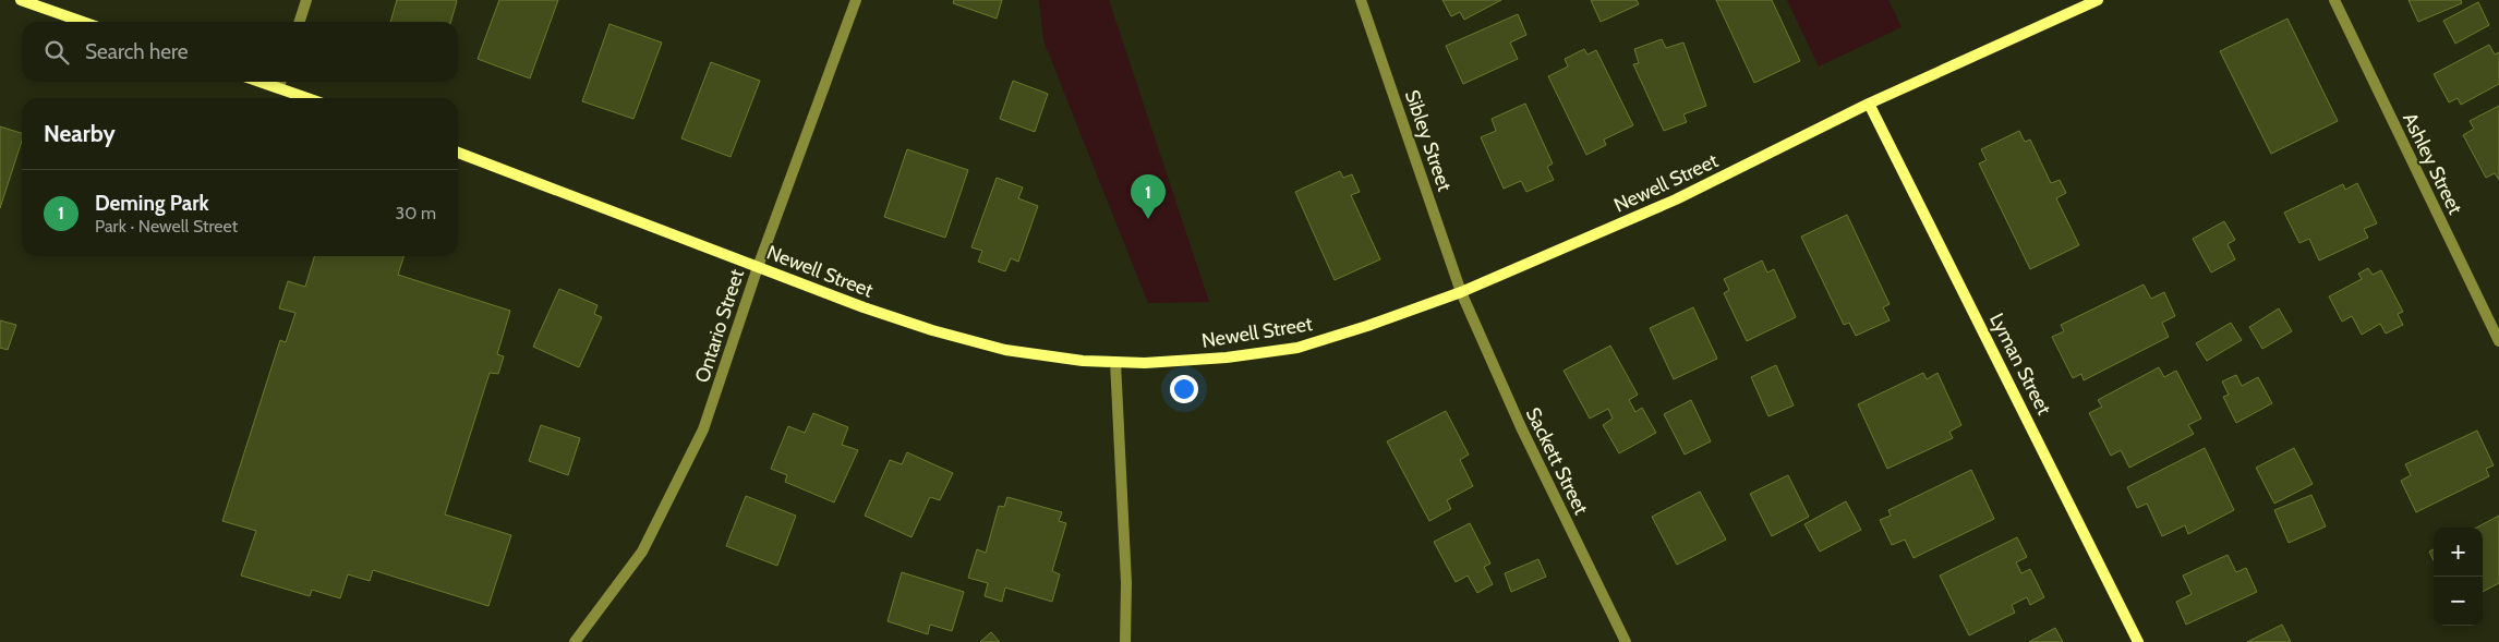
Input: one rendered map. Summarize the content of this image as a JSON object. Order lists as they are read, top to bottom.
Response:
{
  "streets": {
    "street": [
      "Sibley Street",
      "Ashley Street",
      "Newell Street",
      "Ontario Street",
      "Lyman Street",
      "Sackett Street"
    ]
  },
  "crossings": [
    ["Sibley Street", "Newell Street"],
    ["Sibley Street", "Sackett Street"],
    ["Newell Street", "Ontario Street"],
    ["Newell Street", "Lyman Street"],
    ["Newell Street", "Sackett Street"]
  ],
  "page": {
    "search": "Search here",
    "heading": "Nearby",
    "list": [
      {
        "mark": "1",
        "name": "Deming Park",
        "note": "Park · Newell Street",
        "value": "30 m"
      }
    ],
    "pins": "1",
    "map_buttons": ["+", "−"]
  }
}
